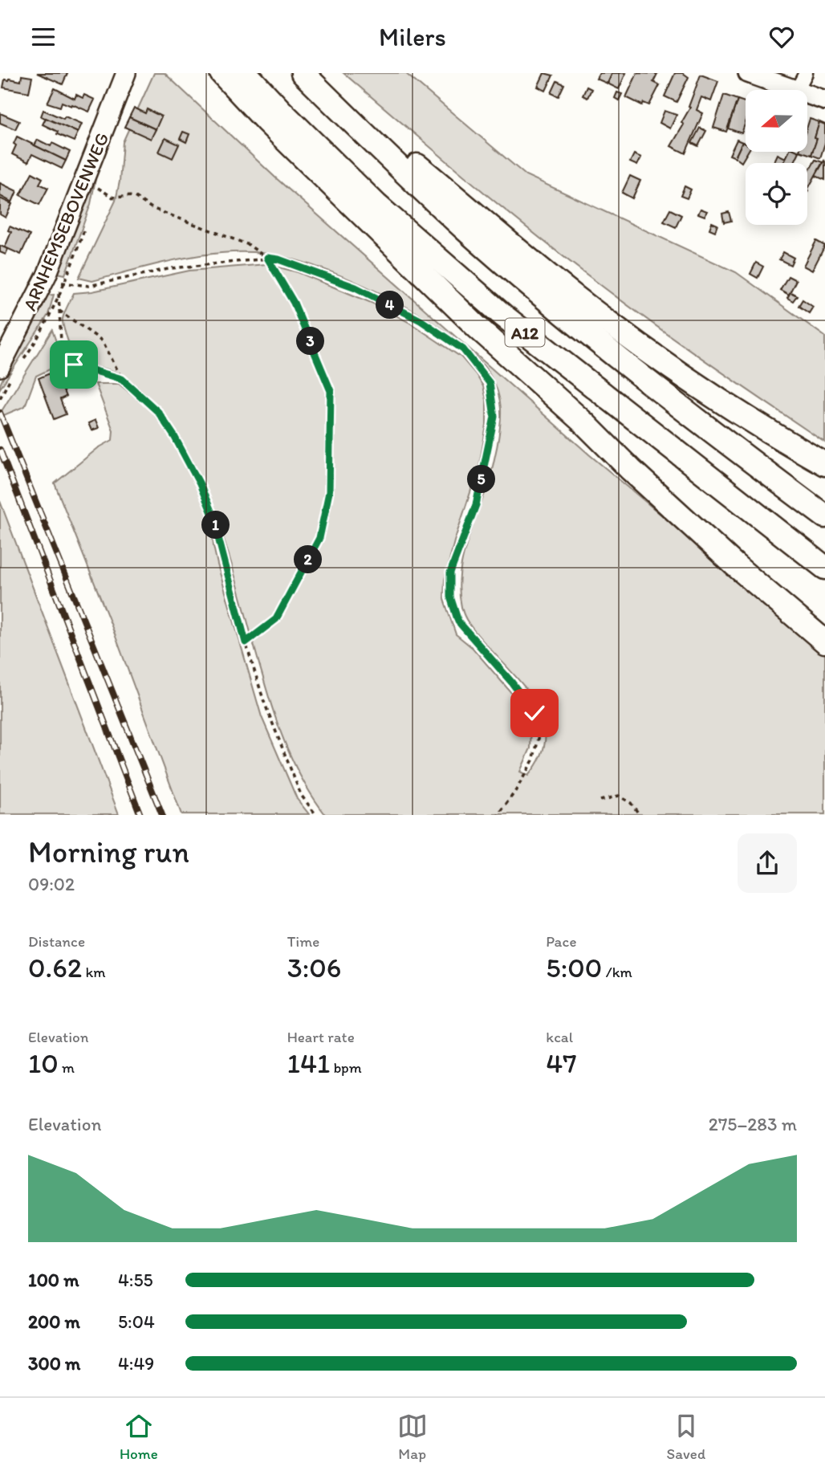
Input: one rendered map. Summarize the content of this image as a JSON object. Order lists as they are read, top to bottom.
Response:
{
  "streets": {
    "highway": ["A12"],
    "main road": ["ARNHEMSEBOVENWEG"]
  },
  "north": "left",
  "page": {
    "header": "Milers",
    "pins": [
      "4",
      "3",
      "5",
      "1",
      "2"
    ],
    "heading": ["Morning run", "09:02"],
    "stats": [
      ["Distance", "0.62 km"],
      ["Time", "3:06"],
      ["Pace", "5:00 /km"],
      ["Elevation", "10 m"],
      ["Heart rate", "141 bpm"],
      ["kcal", "47"]
    ],
    "chart": ["Elevation", "275–283 m"],
    "list": [
      {
        "name": "100 m",
        "note": "4:55"
      },
      {
        "name": "200 m",
        "note": "5:04"
      },
      {
        "name": "300 m",
        "note": "4:49"
      }
    ],
    "tabs": ["Home", "Map", "Saved"]
  }
}
